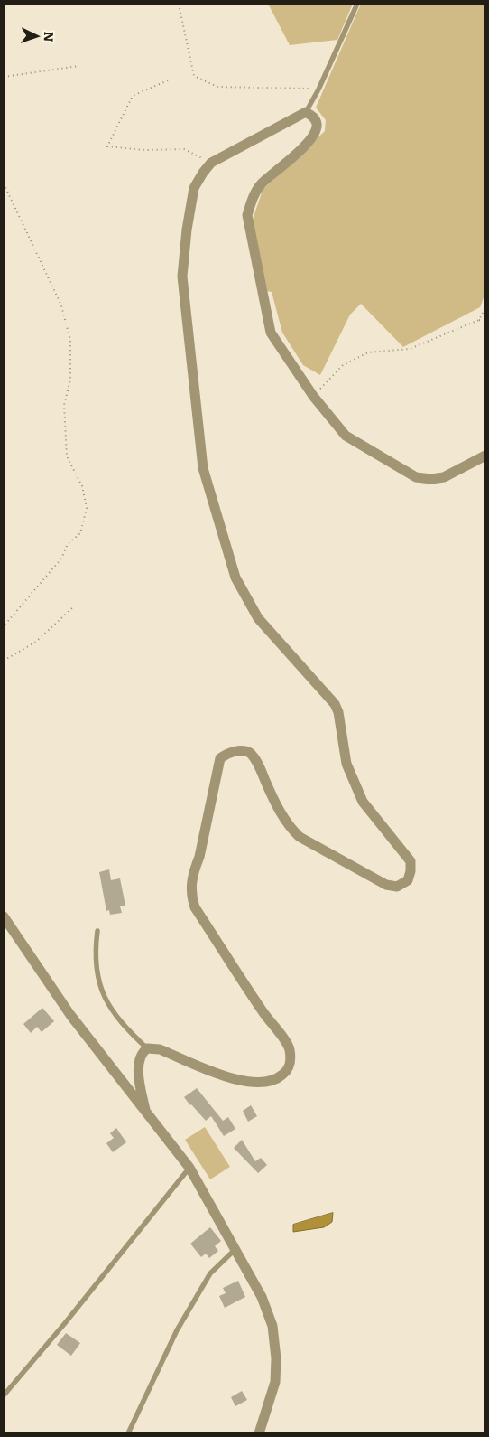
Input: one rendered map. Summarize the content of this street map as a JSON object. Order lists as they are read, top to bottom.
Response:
{
  "north": "right"
}
